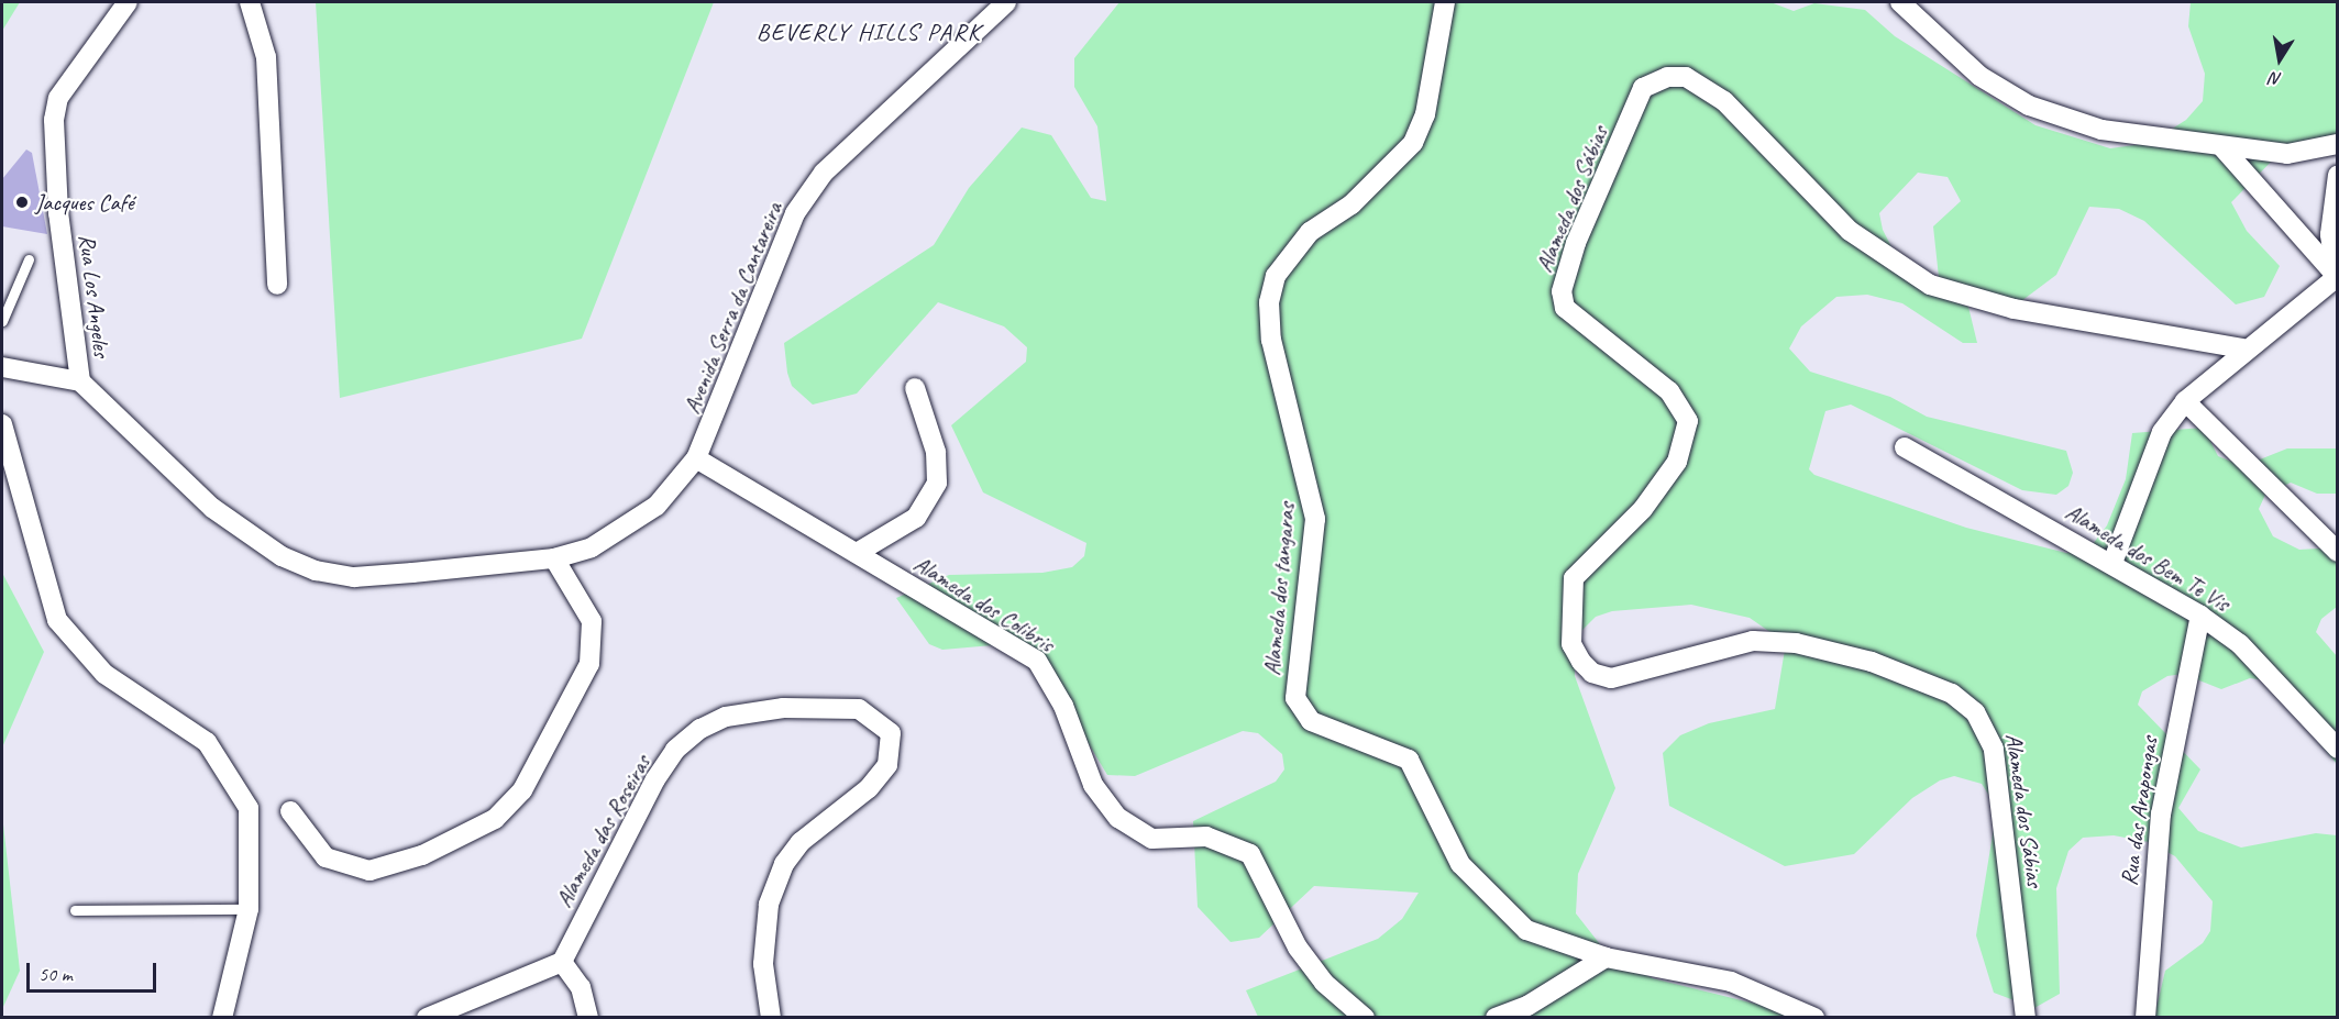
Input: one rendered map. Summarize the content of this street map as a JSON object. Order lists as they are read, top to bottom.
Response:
{
  "streets": {
    "street": [
      "Alameda dos Sábias",
      "Rua Los Angeles",
      "Avenida Serra da Cantareira",
      "Alameda dos Bem Te Vis",
      "Alameda dos tangaras",
      "Alameda dos Colibris",
      "Rua das Arapongas",
      "Alameda das Roseiras"
    ]
  },
  "crossings": [
    ["Rua Los Angeles", "Avenida Serra da Cantareira"],
    ["Avenida Serra da Cantareira", "Alameda dos Colibris"],
    ["Alameda dos Bem Te Vis", "Rua das Arapongas"]
  ],
  "districts": ["BEVERLY HILLS PARK"],
  "places": ["Jacques Café"],
  "scale_bar": "50 m",
  "north": "bottom"
}
